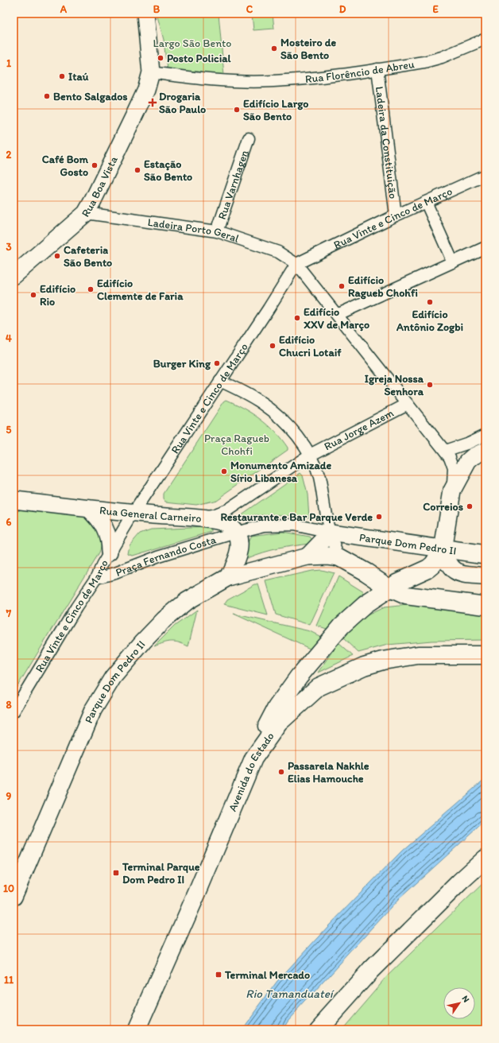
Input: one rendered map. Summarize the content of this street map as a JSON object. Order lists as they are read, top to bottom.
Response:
{
  "streets": {
    "main road": ["Avenida do Estado"],
    "street": [
      "Rua Florêncio de Abreu",
      "Ladeira da Constituição",
      "Rua Boa Vista",
      "Rua Varnhagen",
      "Rua Vinte e Cinco de Março",
      "Ladeira Porto Geral",
      "Rua Jorge Azem",
      "Rua General Carneiro",
      "Parque Dom Pedro II",
      "Praça Fernando Costa"
    ]
  },
  "crossings": [
    ["Rua Florêncio de Abreu", "Ladeira da Constituição"],
    ["Rua Florêncio de Abreu", "Rua Boa Vista"],
    ["Ladeira da Constituição", "Rua Vinte e Cinco de Março"],
    ["Rua Boa Vista", "Ladeira Porto Geral"],
    ["Rua Varnhagen", "Ladeira Porto Geral"],
    ["Rua Vinte e Cinco de Março", "Ladeira Porto Geral"],
    ["Rua Vinte e Cinco de Março", "Rua General Carneiro"],
    ["Rua Vinte e Cinco de Março", "Praça Fernando Costa"],
    ["Ladeira Porto Geral", "Rua Jorge Azem"],
    ["Rua General Carneiro", "Parque Dom Pedro II"],
    ["Rua General Carneiro", "Praça Fernando Costa"],
    ["Parque Dom Pedro II", "Praça Fernando Costa"]
  ],
  "water": ["Rio Tamanduateí"],
  "parks": ["Largo São Bento", "Praça Ragueb Chohfi"],
  "places": {
    "other": [
      "Mosteiro de São Bento",
      "Posto Policial",
      "Itaú",
      "Bento Salgados",
      "Edifício Largo São Bento",
      "Café Bom Gosto",
      "Estação São Bento",
      "Cafeteria São Bento",
      "Edifício Ragueb Chohfi",
      "Edifício Clemente de Faria",
      "Edifício Rio",
      "Edifício Antônio Zogbi",
      "Edifício XXV de Março",
      "Edifício Chucri Lotaif",
      "Burger King",
      "Igreja Nossa Senhora",
      "Monumento Amizade Sírio Libanesa",
      "Correios",
      "Restaurante e Bar Parque Verde",
      "Passarela Nakhle Elias Hamouche"
    ],
    "health": ["Drogaria São Paulo"],
    "transit": ["Terminal Parque Dom Pedro II", "Terminal Mercado"]
  },
  "north": "top right",
  "grid": {
    "columns": [
      "A",
      "B",
      "C",
      "D",
      "E"
    ],
    "rows": [
      "1",
      "2",
      "3",
      "4",
      "5",
      "6",
      "7",
      "8",
      "9",
      "10",
      "11"
    ]
  }
}
